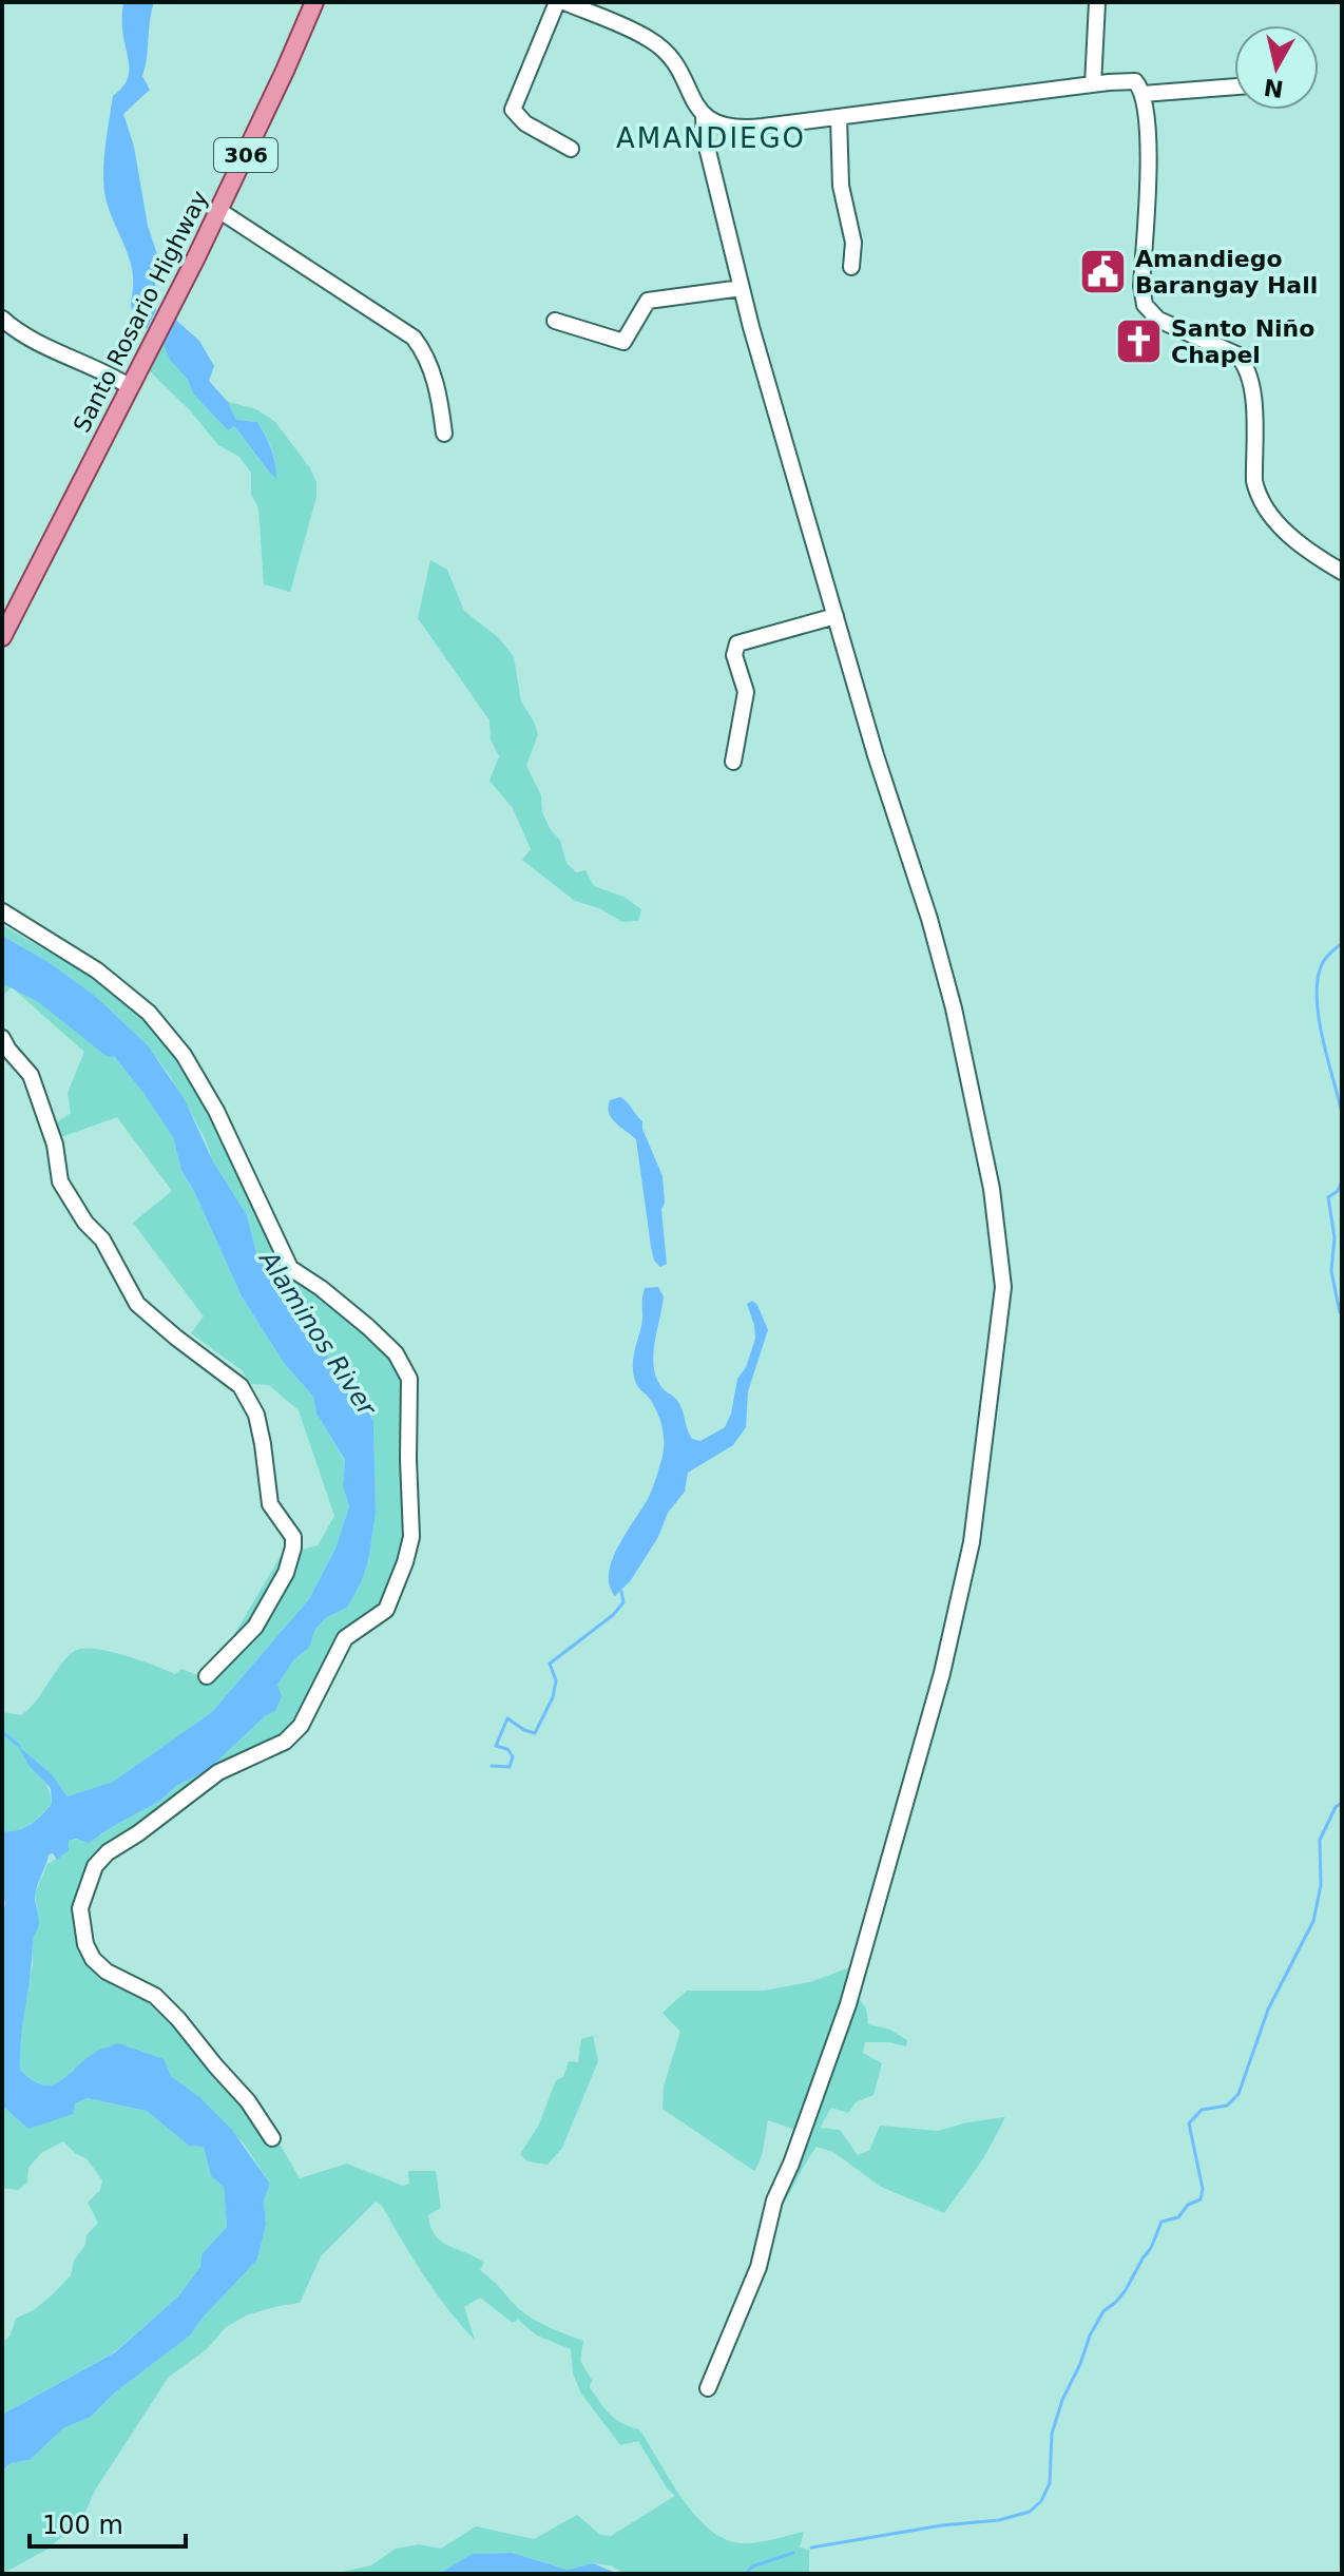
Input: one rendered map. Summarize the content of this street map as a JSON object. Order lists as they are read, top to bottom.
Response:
{
  "streets": {
    "main road": ["306", "Santo Rosario Highway"]
  },
  "districts": ["AMANDIEGO"],
  "water": ["Alaminos River"],
  "places": {
    "public building": ["Amandiego Barangay Hall"],
    "church": ["Santo Niño Chapel"]
  },
  "scale_bar": "100 m",
  "north": "bottom"
}
